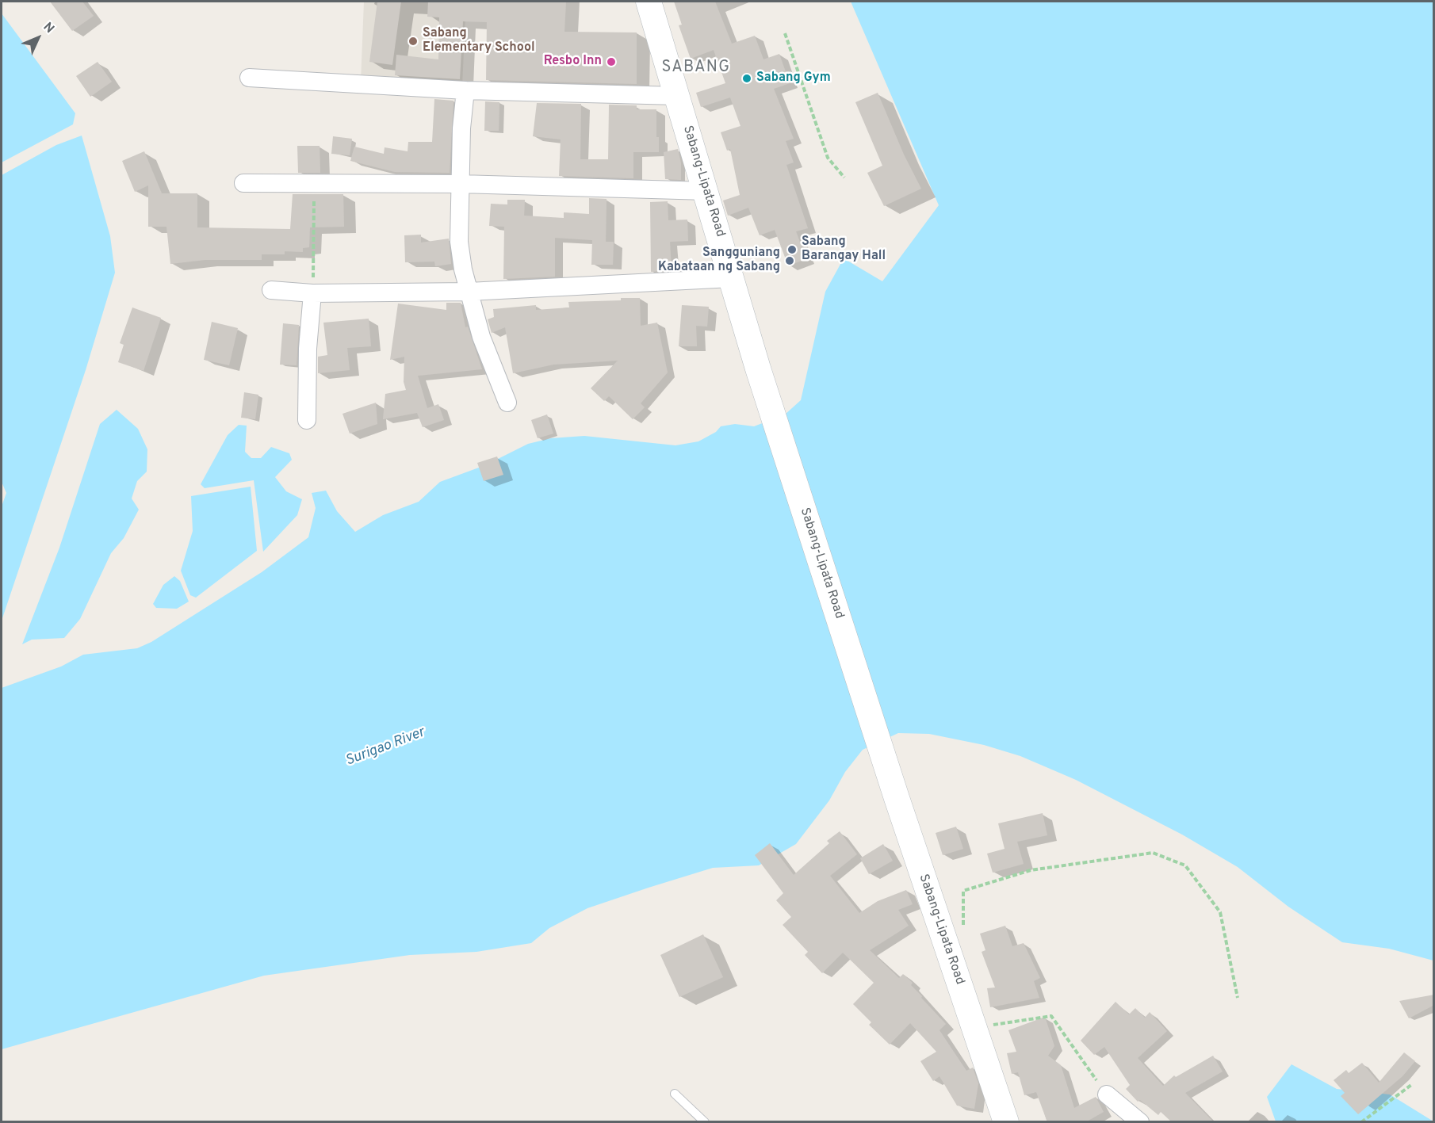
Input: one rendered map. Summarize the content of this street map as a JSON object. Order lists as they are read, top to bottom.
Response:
{
  "streets": {
    "main road": ["Sabang-Lipata Road"]
  },
  "districts": ["SABANG"],
  "water": ["Surigao River"],
  "places": [
    "Sabang Elementary School",
    "Resbo Inn",
    "Sabang Gym",
    "Sabang Barangay Hall",
    "Sangguniang Kabataan ng Sabang"
  ],
  "north": "top right"
}
